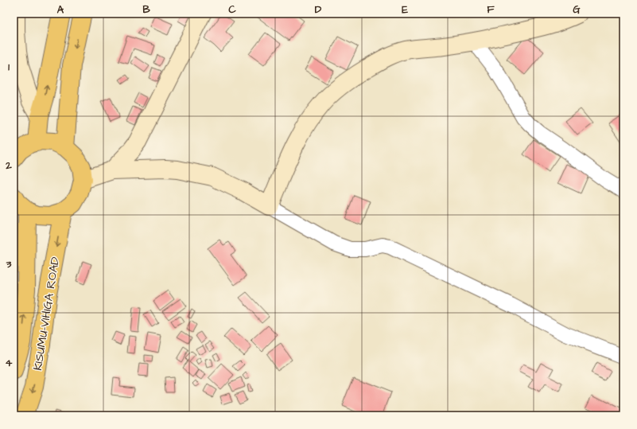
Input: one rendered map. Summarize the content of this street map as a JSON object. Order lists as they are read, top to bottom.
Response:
{
  "streets": {
    "highway": ["KISUMU-VIHIGA ROAD"]
  },
  "grid": {
    "columns": [
      "A",
      "B",
      "C",
      "D",
      "E",
      "F",
      "G"
    ],
    "rows": [
      "1",
      "2",
      "3",
      "4"
    ]
  }
}
